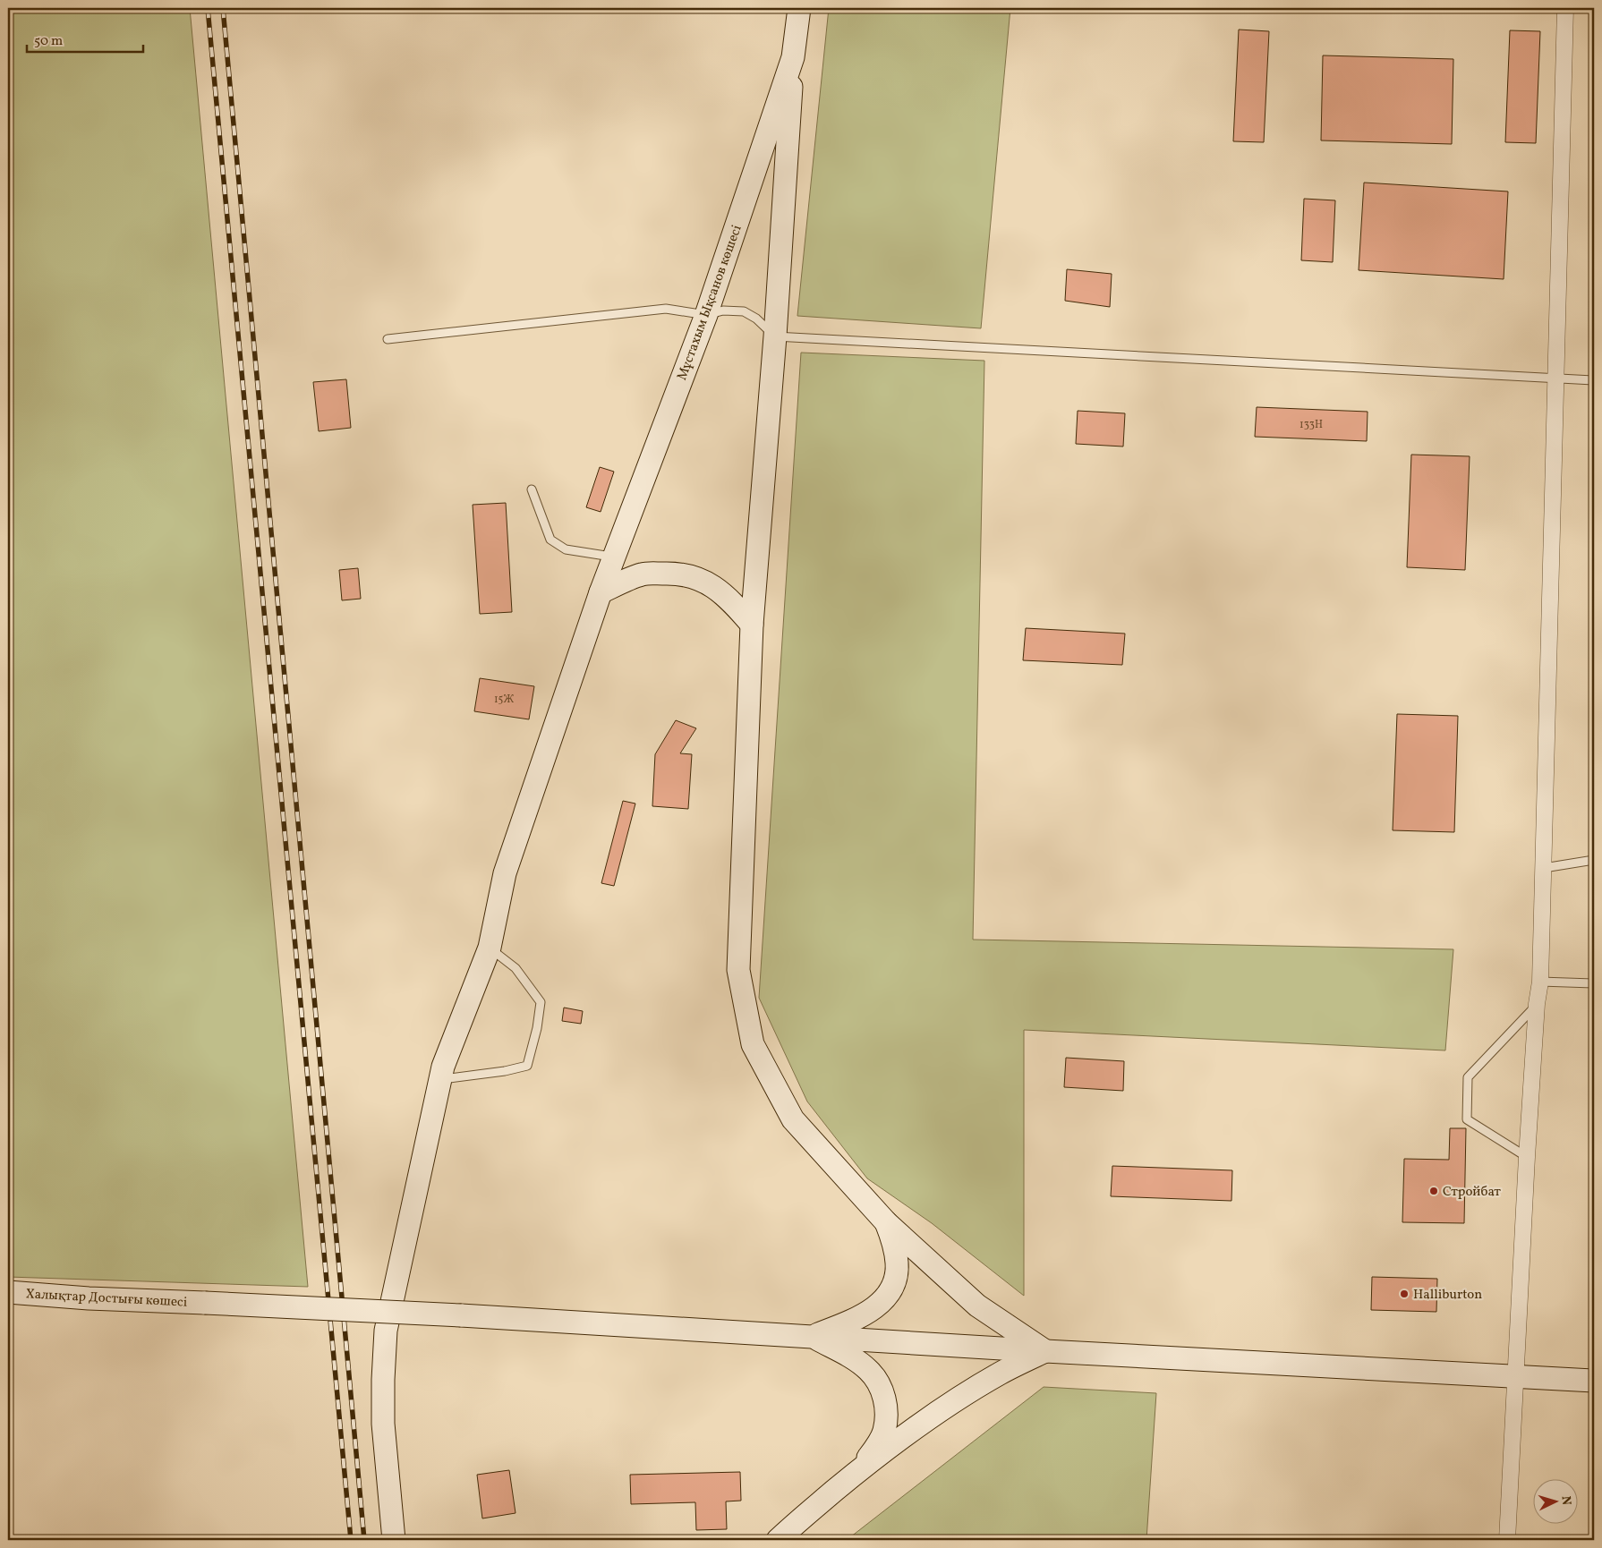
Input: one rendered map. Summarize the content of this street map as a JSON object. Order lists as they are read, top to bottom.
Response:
{
  "streets": {
    "main road": ["Мұстахым Ықсанов көшесі", "Халықтар Достығы көшесі"]
  },
  "places": ["Стройбат", "Halliburton"],
  "house_numbers": ["133Н", "15Ж"],
  "scale_bar": "50 m",
  "north": "right"
}
